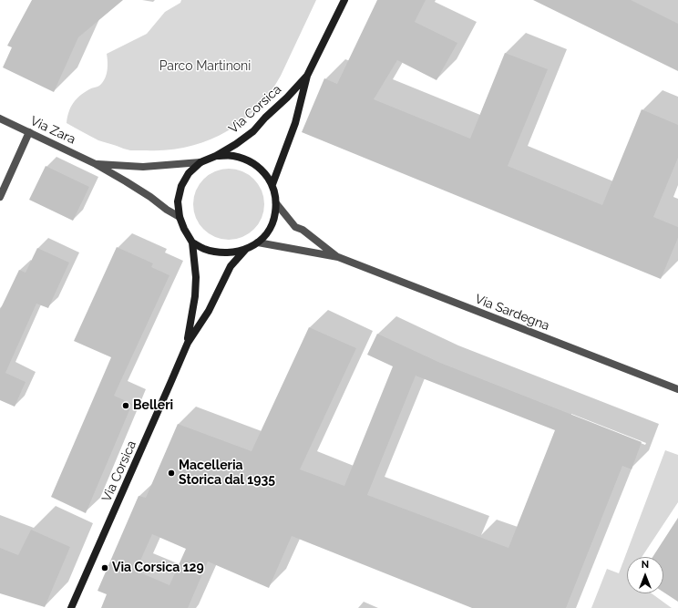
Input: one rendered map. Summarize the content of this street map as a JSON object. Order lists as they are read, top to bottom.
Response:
{
  "streets": {
    "main road": ["Via Corsica"],
    "street": ["Via Zara", "Via Sardegna"]
  },
  "crossings": [
    ["Via Corsica", "Via Zara"],
    ["Via Corsica", "Via Sardegna"],
    ["Via Zara", "Via Sardegna"]
  ],
  "parks": ["Parco Martinoni"],
  "places": ["Belleri", "Macelleria Storica dal 1935", "Via Corsica 129"],
  "north": "top"
}
